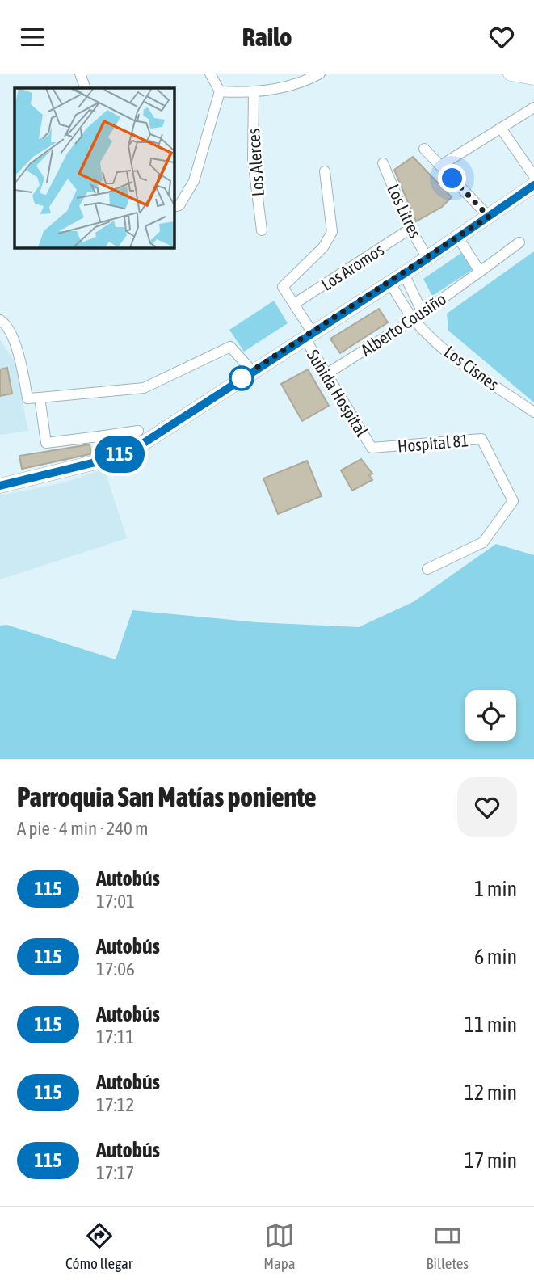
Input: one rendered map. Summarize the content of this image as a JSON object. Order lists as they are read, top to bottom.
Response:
{
  "streets": {
    "street": [
      "Los Alerces",
      "Los Litres",
      "Los Aromos",
      "Alberto Cousiño",
      "Los Cisnes",
      "Subida Hospital",
      "Hospital 81"
    ]
  },
  "crossings": [
    ["Los Litres", "Los Aromos"],
    ["Los Aromos", "Subida Hospital"],
    ["Alberto Cousiño", "Los Cisnes"],
    ["Alberto Cousiño", "Subida Hospital"],
    ["Subida Hospital", "Hospital 81"]
  ],
  "lines": ["bus line 115"],
  "page": {
    "header": "Railo",
    "on_map": "115",
    "heading": ["Parroquia San Matías poniente", "A pie · 4 min · 240 m"],
    "list": [
      {
        "mark": "115",
        "name": "Autobús",
        "note": "17:01",
        "value": "1 min"
      },
      {
        "mark": "115",
        "name": "Autobús",
        "note": "17:06",
        "value": "6 min"
      },
      {
        "mark": "115",
        "name": "Autobús",
        "note": "17:11",
        "value": "11 min"
      },
      {
        "mark": "115",
        "name": "Autobús",
        "note": "17:12",
        "value": "12 min"
      },
      {
        "mark": "115",
        "name": "Autobús",
        "note": "17:17",
        "value": "17 min"
      }
    ],
    "tabs": ["Cómo llegar", "Mapa", "Billetes"]
  }
}
